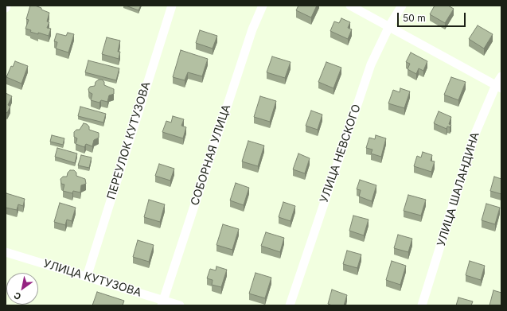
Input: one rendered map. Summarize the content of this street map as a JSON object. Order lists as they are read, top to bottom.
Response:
{
  "streets": {
    "street": [
      "ПЕРЕУЛОК КУТУЗОВА",
      "УЛИЦА НЕВСКОГО",
      "СОБОРНАЯ УЛИЦА",
      "УЛИЦА ШАЛАНДИНА",
      "УЛИЦА КУТУЗОВА"
    ]
  },
  "crossings": [
    ["ПЕРЕУЛОК КУТУЗОВА", "УЛИЦА КУТУЗОВА"],
    ["СОБОРНАЯ УЛИЦА", "УЛИЦА КУТУЗОВА"]
  ],
  "scale_bar": "50 m",
  "north": "bottom left"
}
